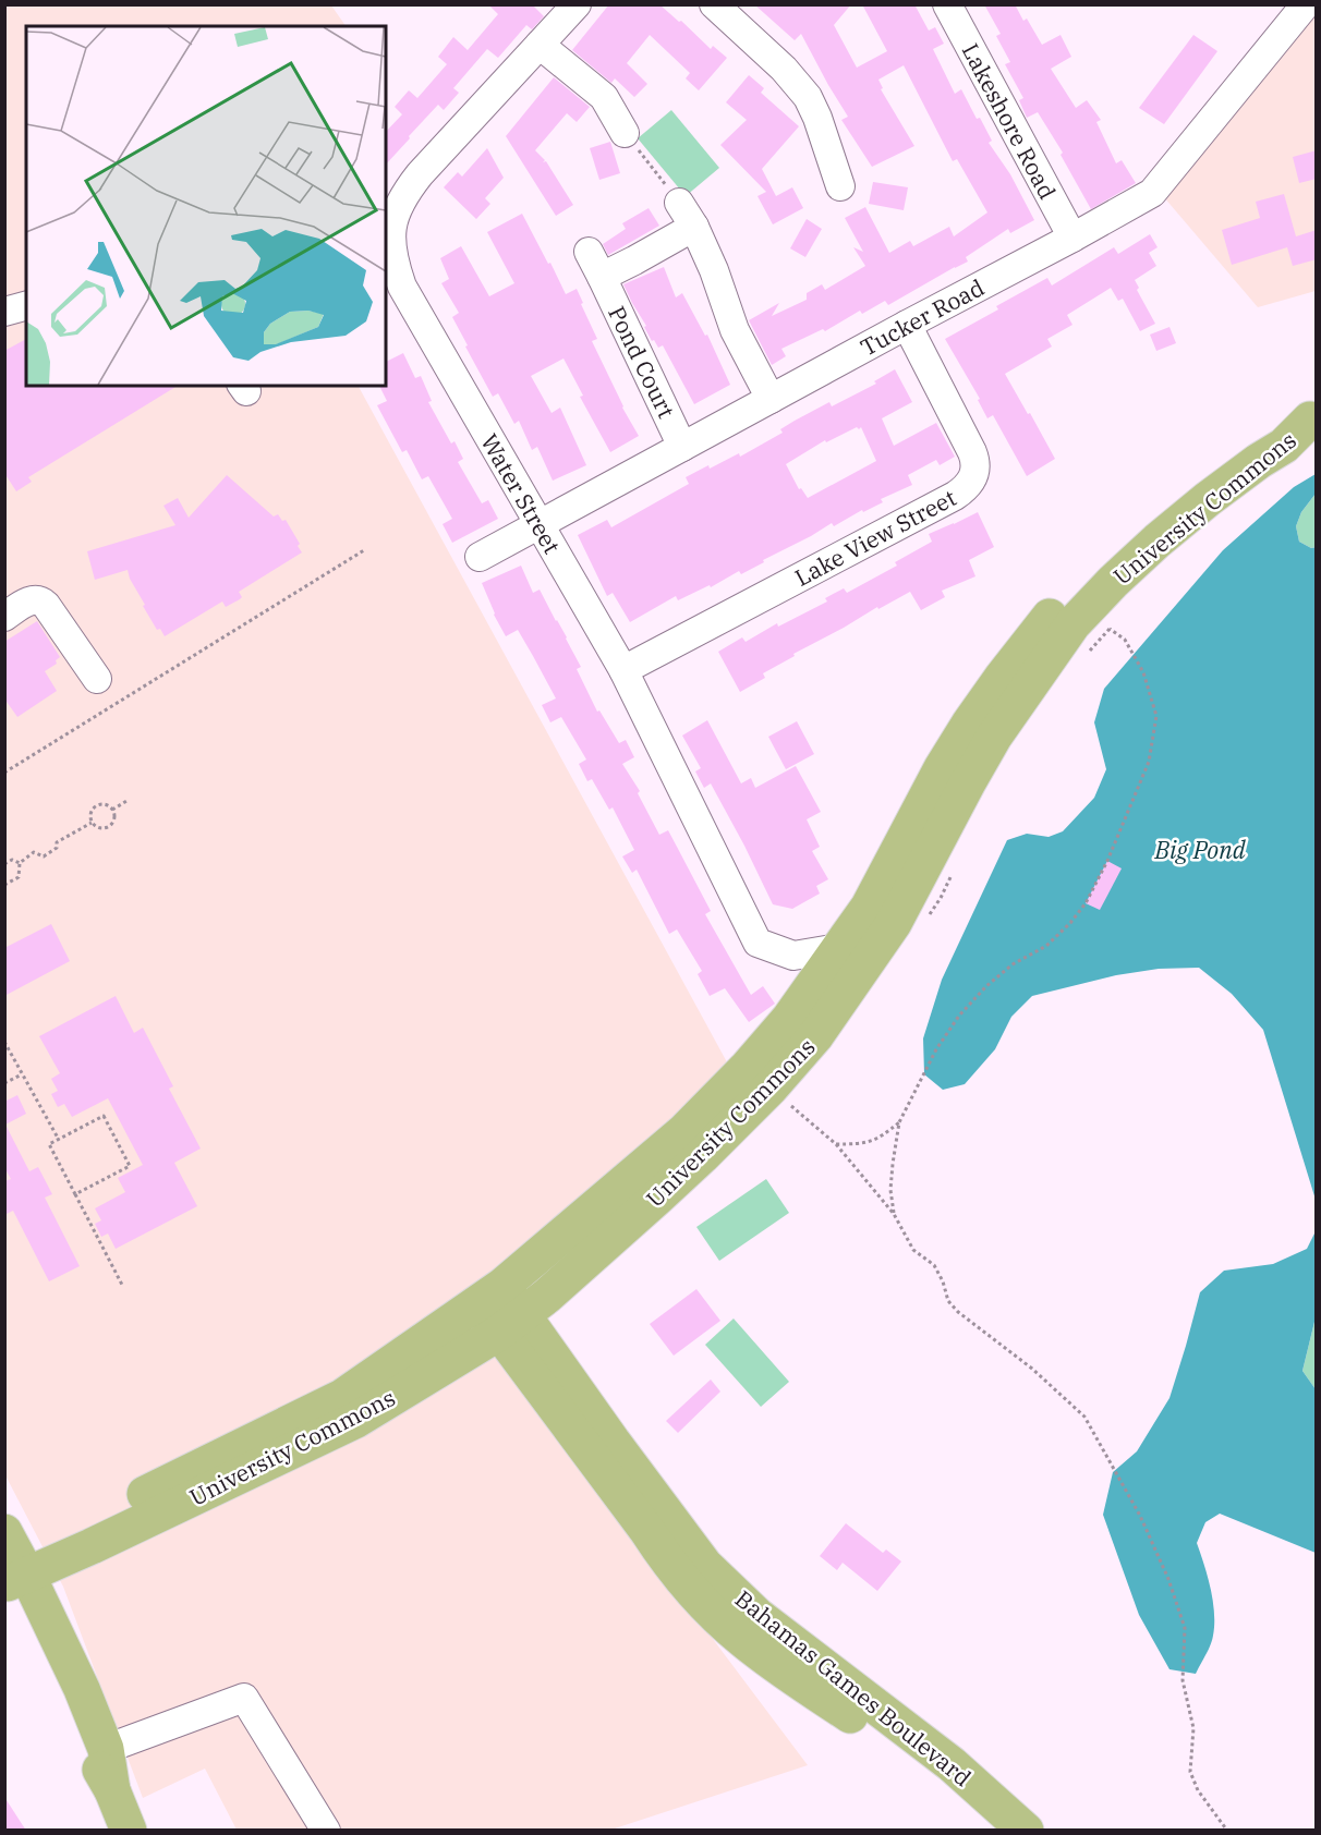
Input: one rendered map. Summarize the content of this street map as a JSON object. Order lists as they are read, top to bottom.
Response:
{
  "streets": {
    "main road": ["University Commons", "Bahamas Games Boulevard"],
    "street": [
      "Lakeshore Road",
      "Tucker Road",
      "Pond Court",
      "Water Street",
      "Lake View Street"
    ]
  },
  "crossings": [
    ["Lakeshore Road", "Tucker Road"],
    ["Tucker Road", "Pond Court"],
    ["Tucker Road", "Water Street"],
    ["Tucker Road", "Lake View Street"],
    ["Water Street", "University Commons"],
    ["Water Street", "Lake View Street"],
    ["University Commons", "Bahamas Games Boulevard"]
  ],
  "water": ["Big Pond"]
}
